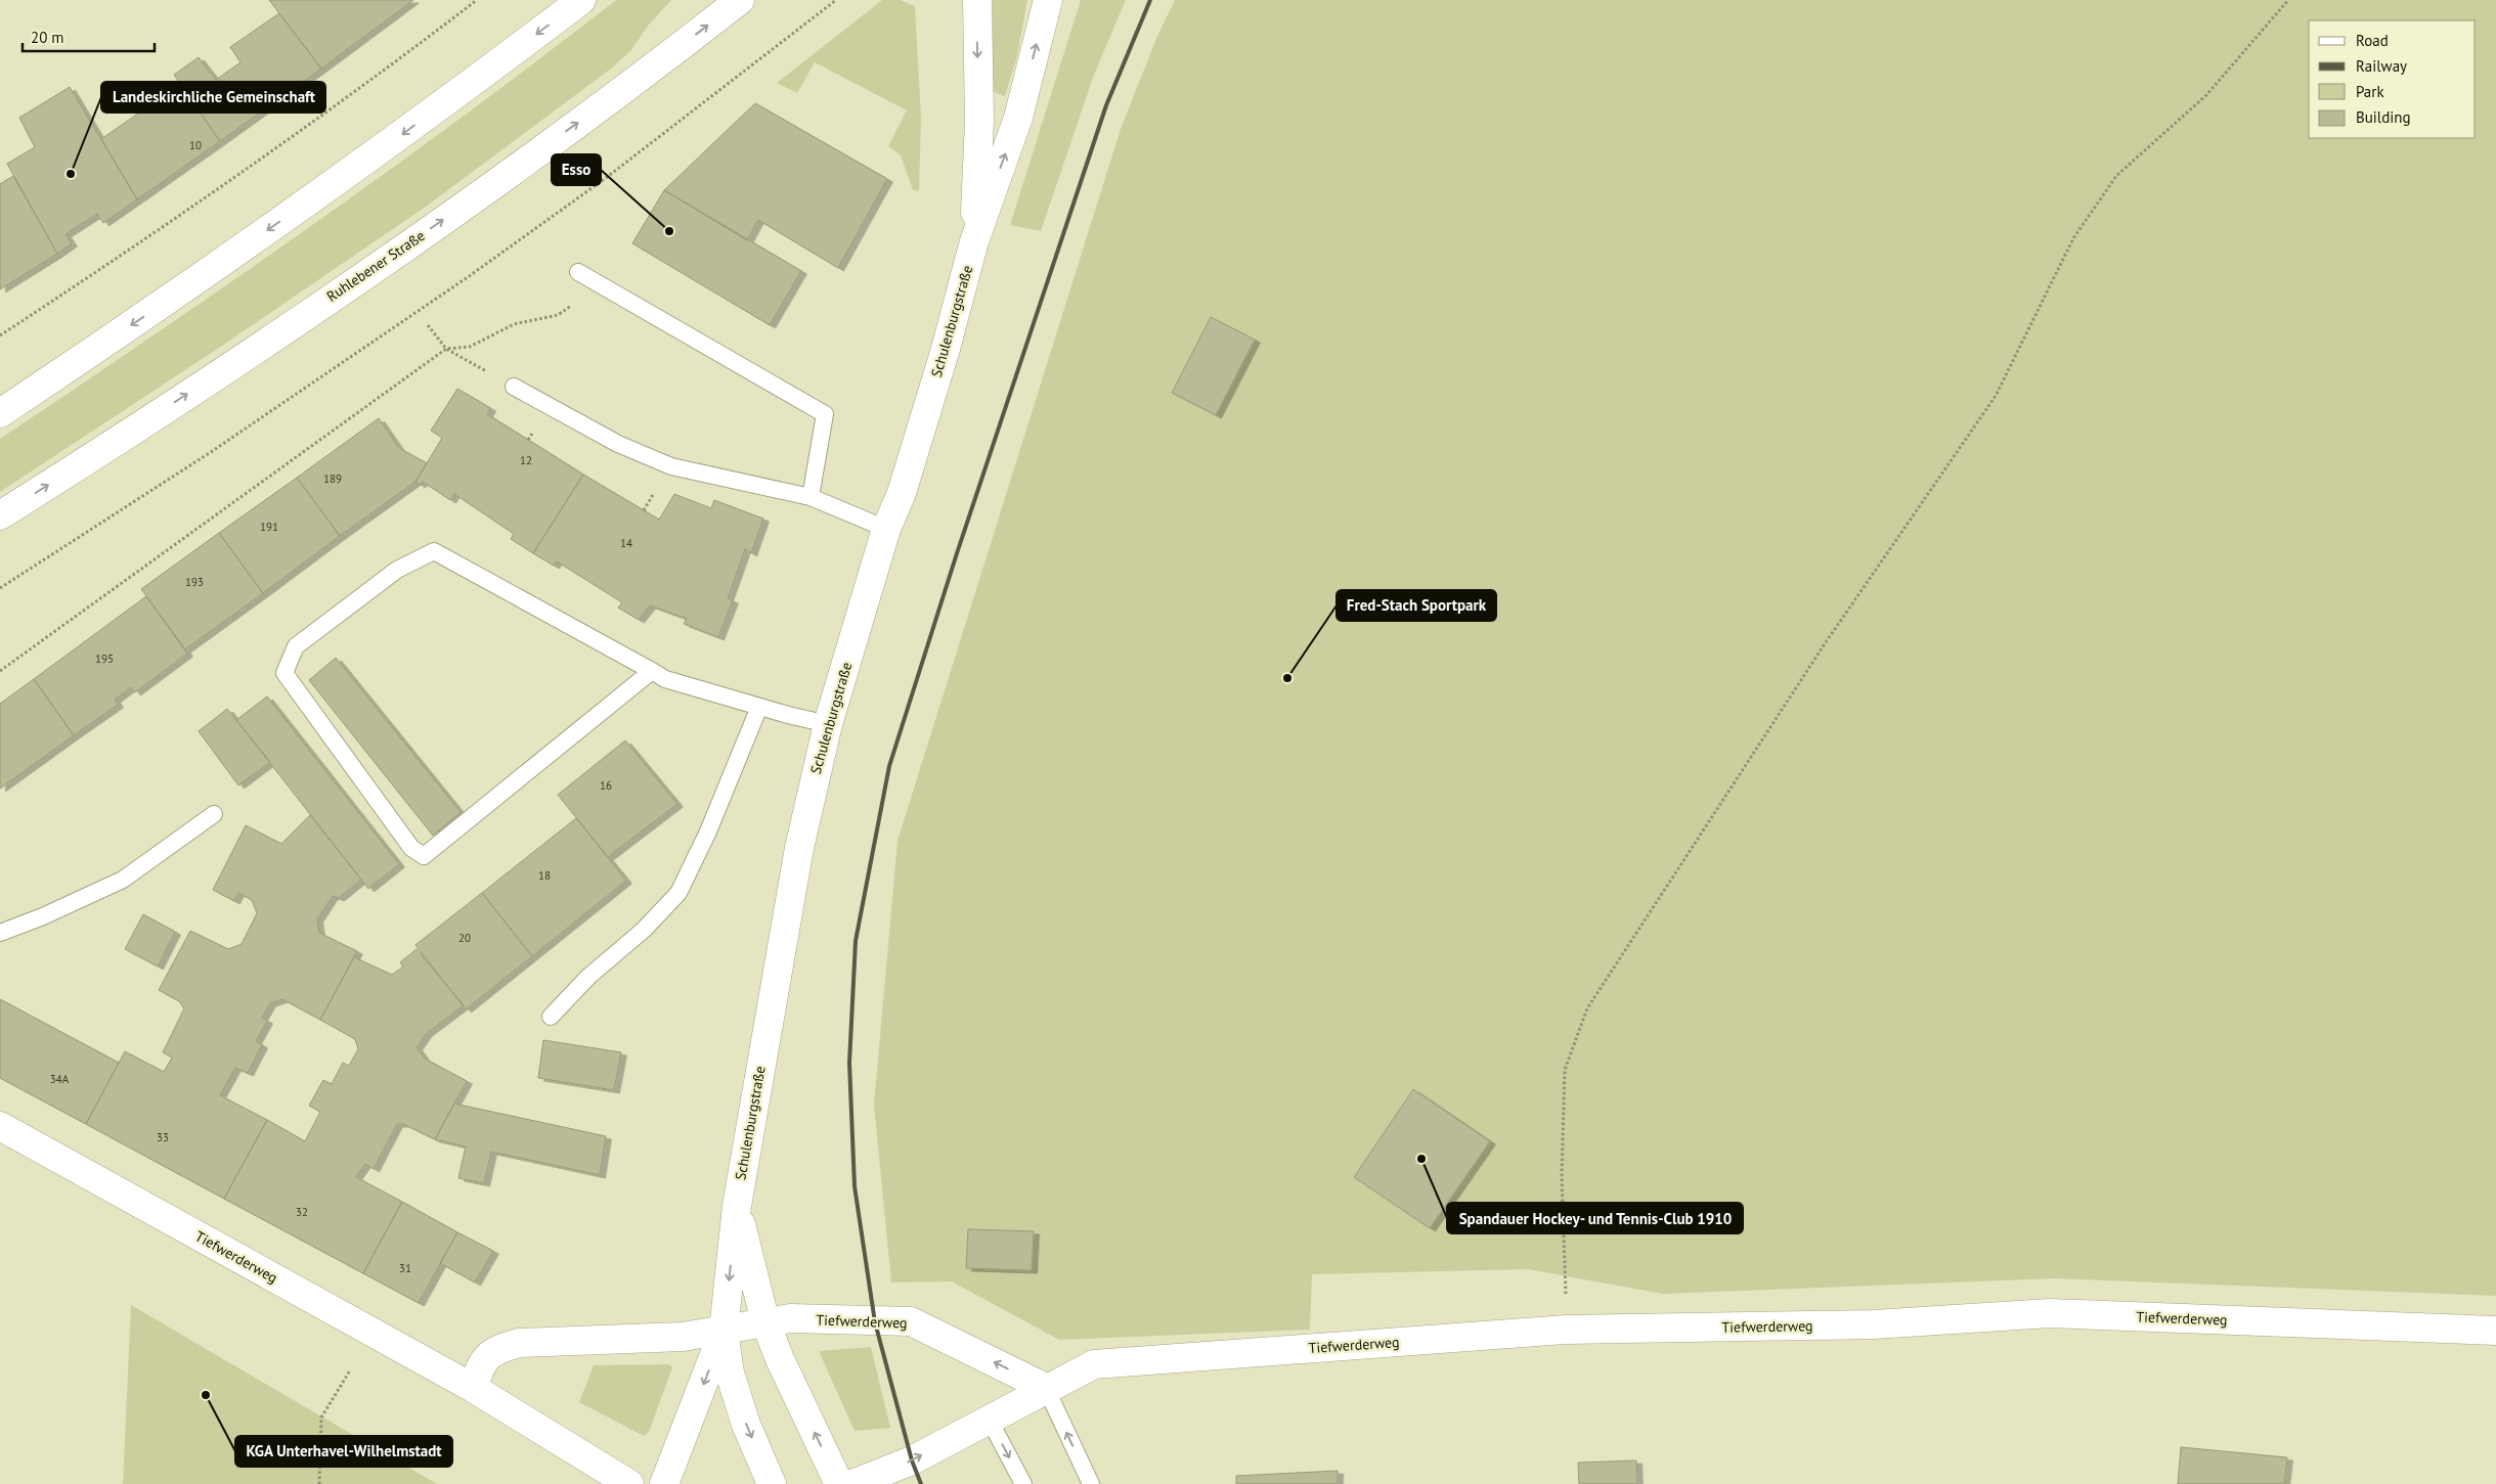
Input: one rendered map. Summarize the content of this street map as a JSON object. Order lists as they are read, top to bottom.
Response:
{
  "streets": {
    "street": ["Ruhlebener Straße", "Schulenburgstraße", "Tiefwerderweg"]
  },
  "crossings": [
    ["Schulenburgstraße", "Tiefwerderweg"]
  ],
  "places": [
    "Landeskirchliche Gemeinschaft",
    "Esso",
    "Fred-Stach Sportpark",
    "Spandauer Hockey- und Tennis-Club 1910",
    "KGA Unterhavel-Wilhelmstadt"
  ],
  "house_numbers": [
    "10",
    "12",
    "189",
    "191",
    "14",
    "193",
    "195",
    "16",
    "18",
    "20",
    "34A",
    "33",
    "32",
    "31"
  ],
  "legend": [
    "Road",
    "Railway",
    "Park",
    "Building"
  ],
  "scale_bar": "20 m"
}
